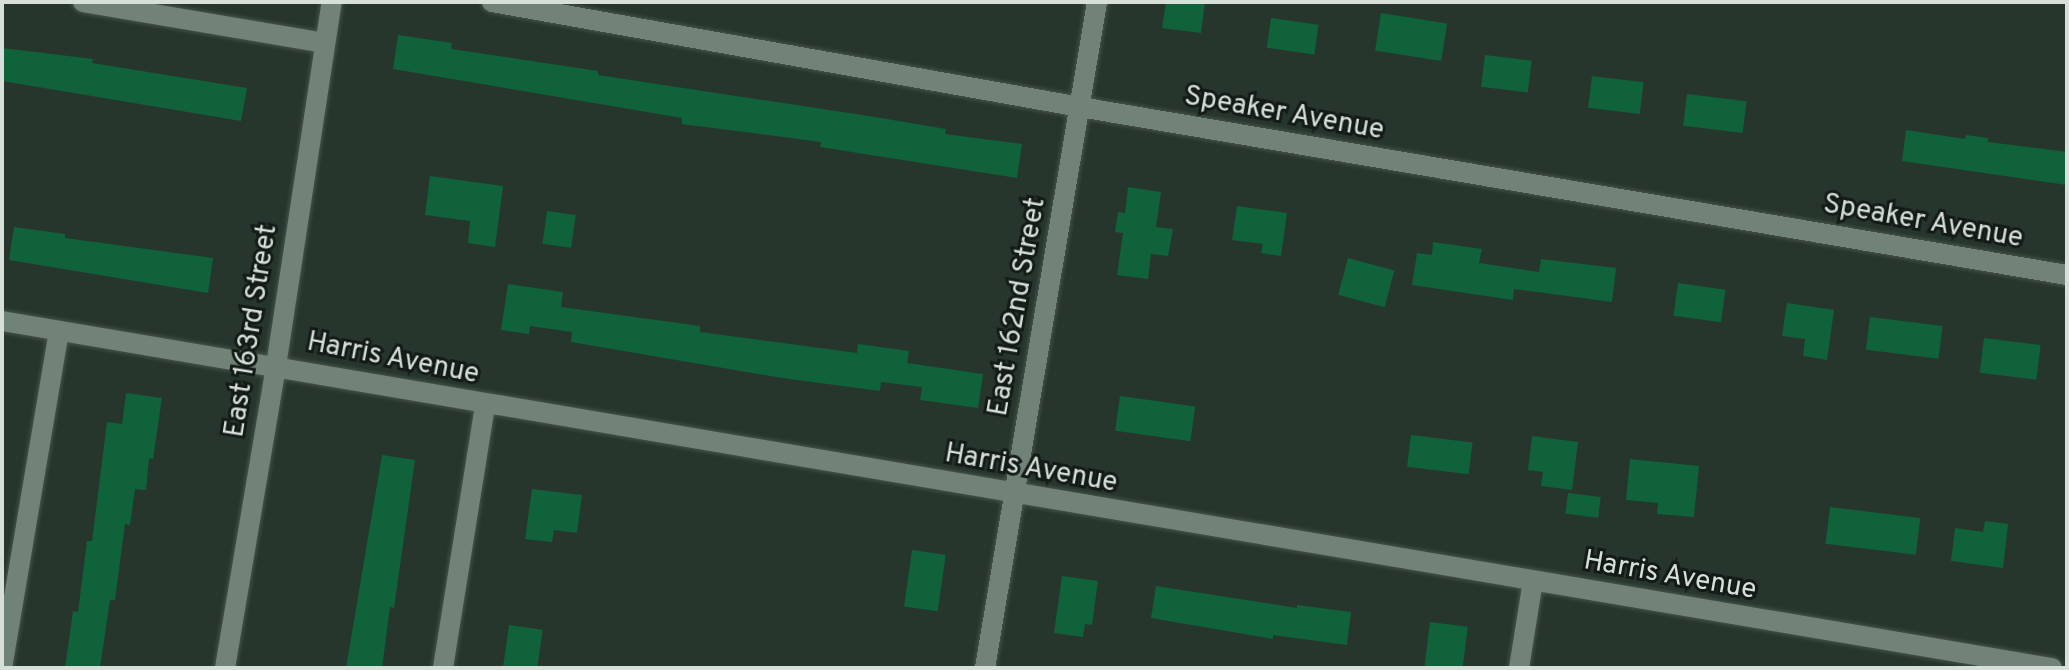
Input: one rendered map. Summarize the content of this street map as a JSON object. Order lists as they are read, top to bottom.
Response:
{
  "streets": {
    "street": [
      "Speaker Avenue",
      "East 162nd Street",
      "East 163rd Street",
      "Harris Avenue"
    ]
  },
  "crossings": [
    ["Speaker Avenue", "East 162nd Street"],
    ["East 162nd Street", "Harris Avenue"],
    ["East 163rd Street", "Harris Avenue"]
  ]
}
